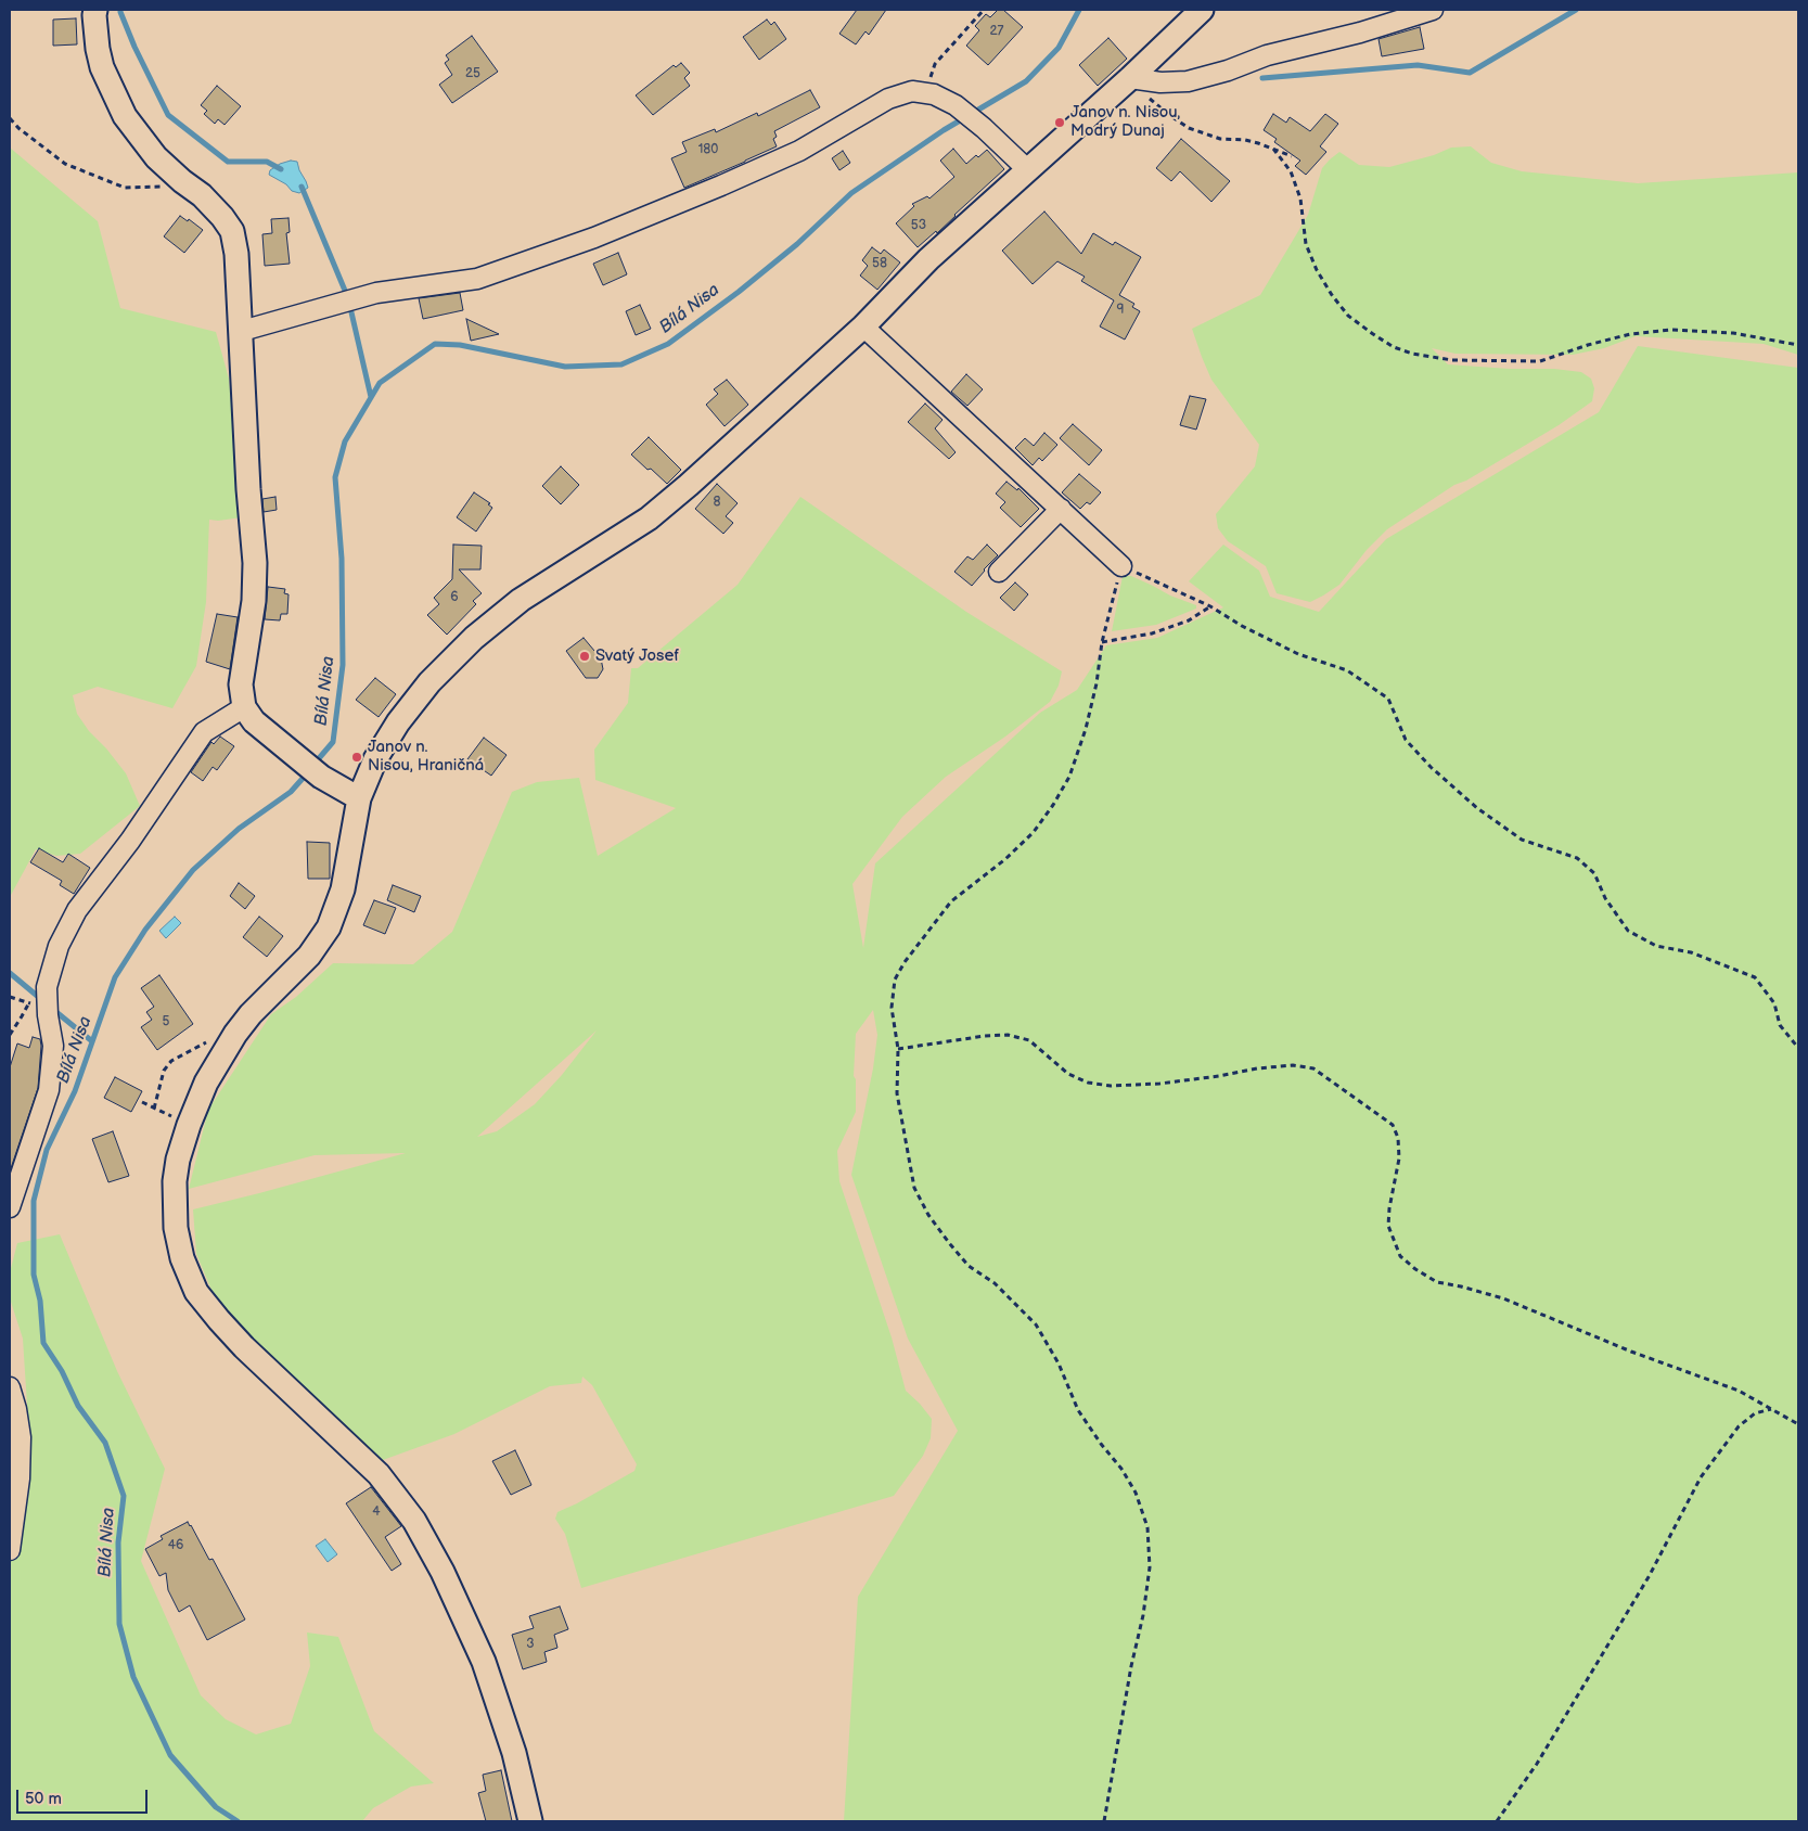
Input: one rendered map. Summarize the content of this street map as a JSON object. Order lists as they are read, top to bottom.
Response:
{
  "water": ["Bílá Nisa"],
  "places": ["Janov n. Nisou, Modrý Dunaj", "Svatý Josef", "Janov n. Nisou, Hraničná"],
  "house_numbers": [
    "27",
    "25",
    "180",
    "53",
    "58",
    "9",
    "8",
    "6",
    "5",
    "4",
    "46",
    "3"
  ],
  "scale_bar": "50 m"
}
